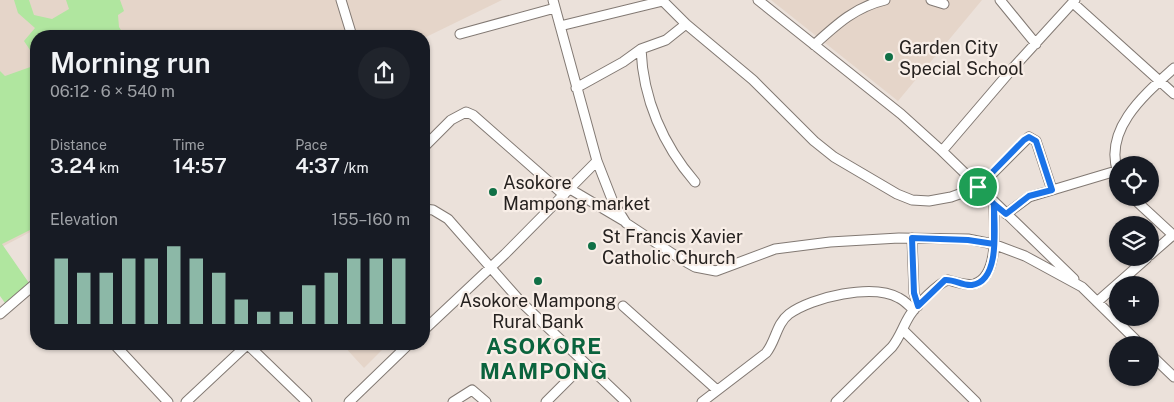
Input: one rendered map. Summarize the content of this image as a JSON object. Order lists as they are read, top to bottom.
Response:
{
  "districts": ["ASOKORE MAMPONG"],
  "places": [
    "Garden City Special School",
    "Asokore Mampong market",
    "St Francis Xavier Catholic Church",
    "Asokore Mampong Rural Bank"
  ],
  "page": {
    "heading": ["Morning run", "06:12 · 6 × 540 m"],
    "stats": [
      ["Distance", "3.24 km"],
      ["Time", "14:57"],
      ["Pace", "4:37 /km"]
    ],
    "map_buttons": ["+", "−"],
    "chart": ["Elevation", "155–160 m"]
  }
}
